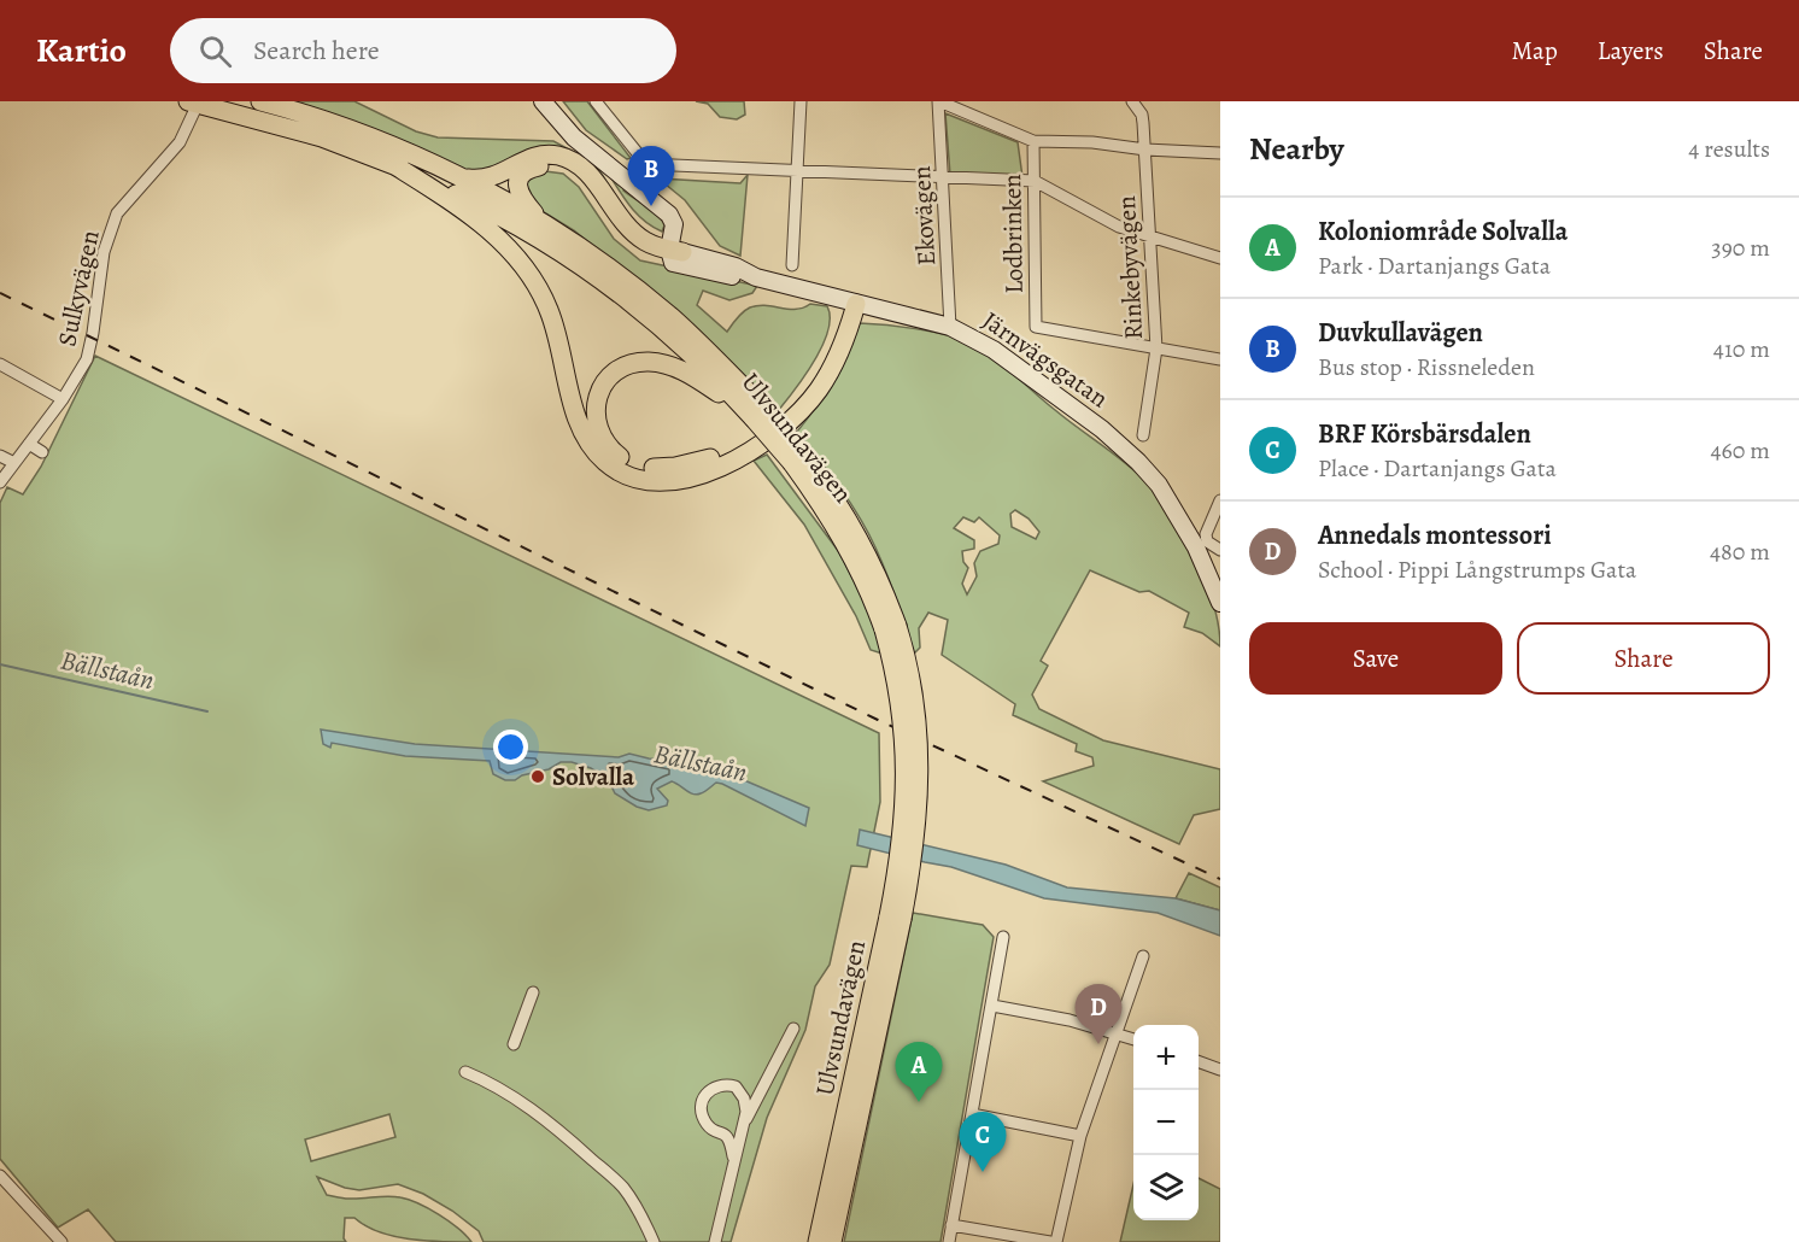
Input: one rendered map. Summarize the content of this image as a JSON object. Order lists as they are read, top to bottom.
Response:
{
  "streets": {
    "main road": ["Ulvsundavägen"],
    "street": [
      "Ekovägen",
      "Lodbrinken",
      "Rinkebyvägen",
      "Sulkyvägen",
      "Järnvägsgatan"
    ]
  },
  "crossings": [
    ["Ekovägen", "Järnvägsgatan"],
    ["Lodbrinken", "Rinkebyvägen"],
    ["Sulkyvägen", "Ulvsundavägen"]
  ],
  "water": ["Bällstaån"],
  "places": ["Solvalla"],
  "page": {
    "header": "Kartio",
    "search": "Search here",
    "nav": ["Map", "Layers", "Share"],
    "heading": ["Nearby", "4 results"],
    "pins": [
      "B",
      "D",
      "A",
      "C"
    ],
    "list": [
      {
        "mark": "A",
        "name": "Koloniområde Solvalla",
        "note": "Park · Dartanjangs Gata",
        "value": "390 m"
      },
      {
        "mark": "B",
        "name": "Duvkullavägen",
        "note": "Bus stop · Rissneleden",
        "value": "410 m"
      },
      {
        "mark": "C",
        "name": "BRF Körsbärsdalen",
        "note": "Place · Dartanjangs Gata",
        "value": "460 m"
      },
      {
        "mark": "D",
        "name": "Annedals montessori",
        "note": "School · Pippi Långstrumps Gata",
        "value": "480 m"
      }
    ],
    "buttons": ["Save", "Share"],
    "map_buttons": ["+", "−"]
  }
}
